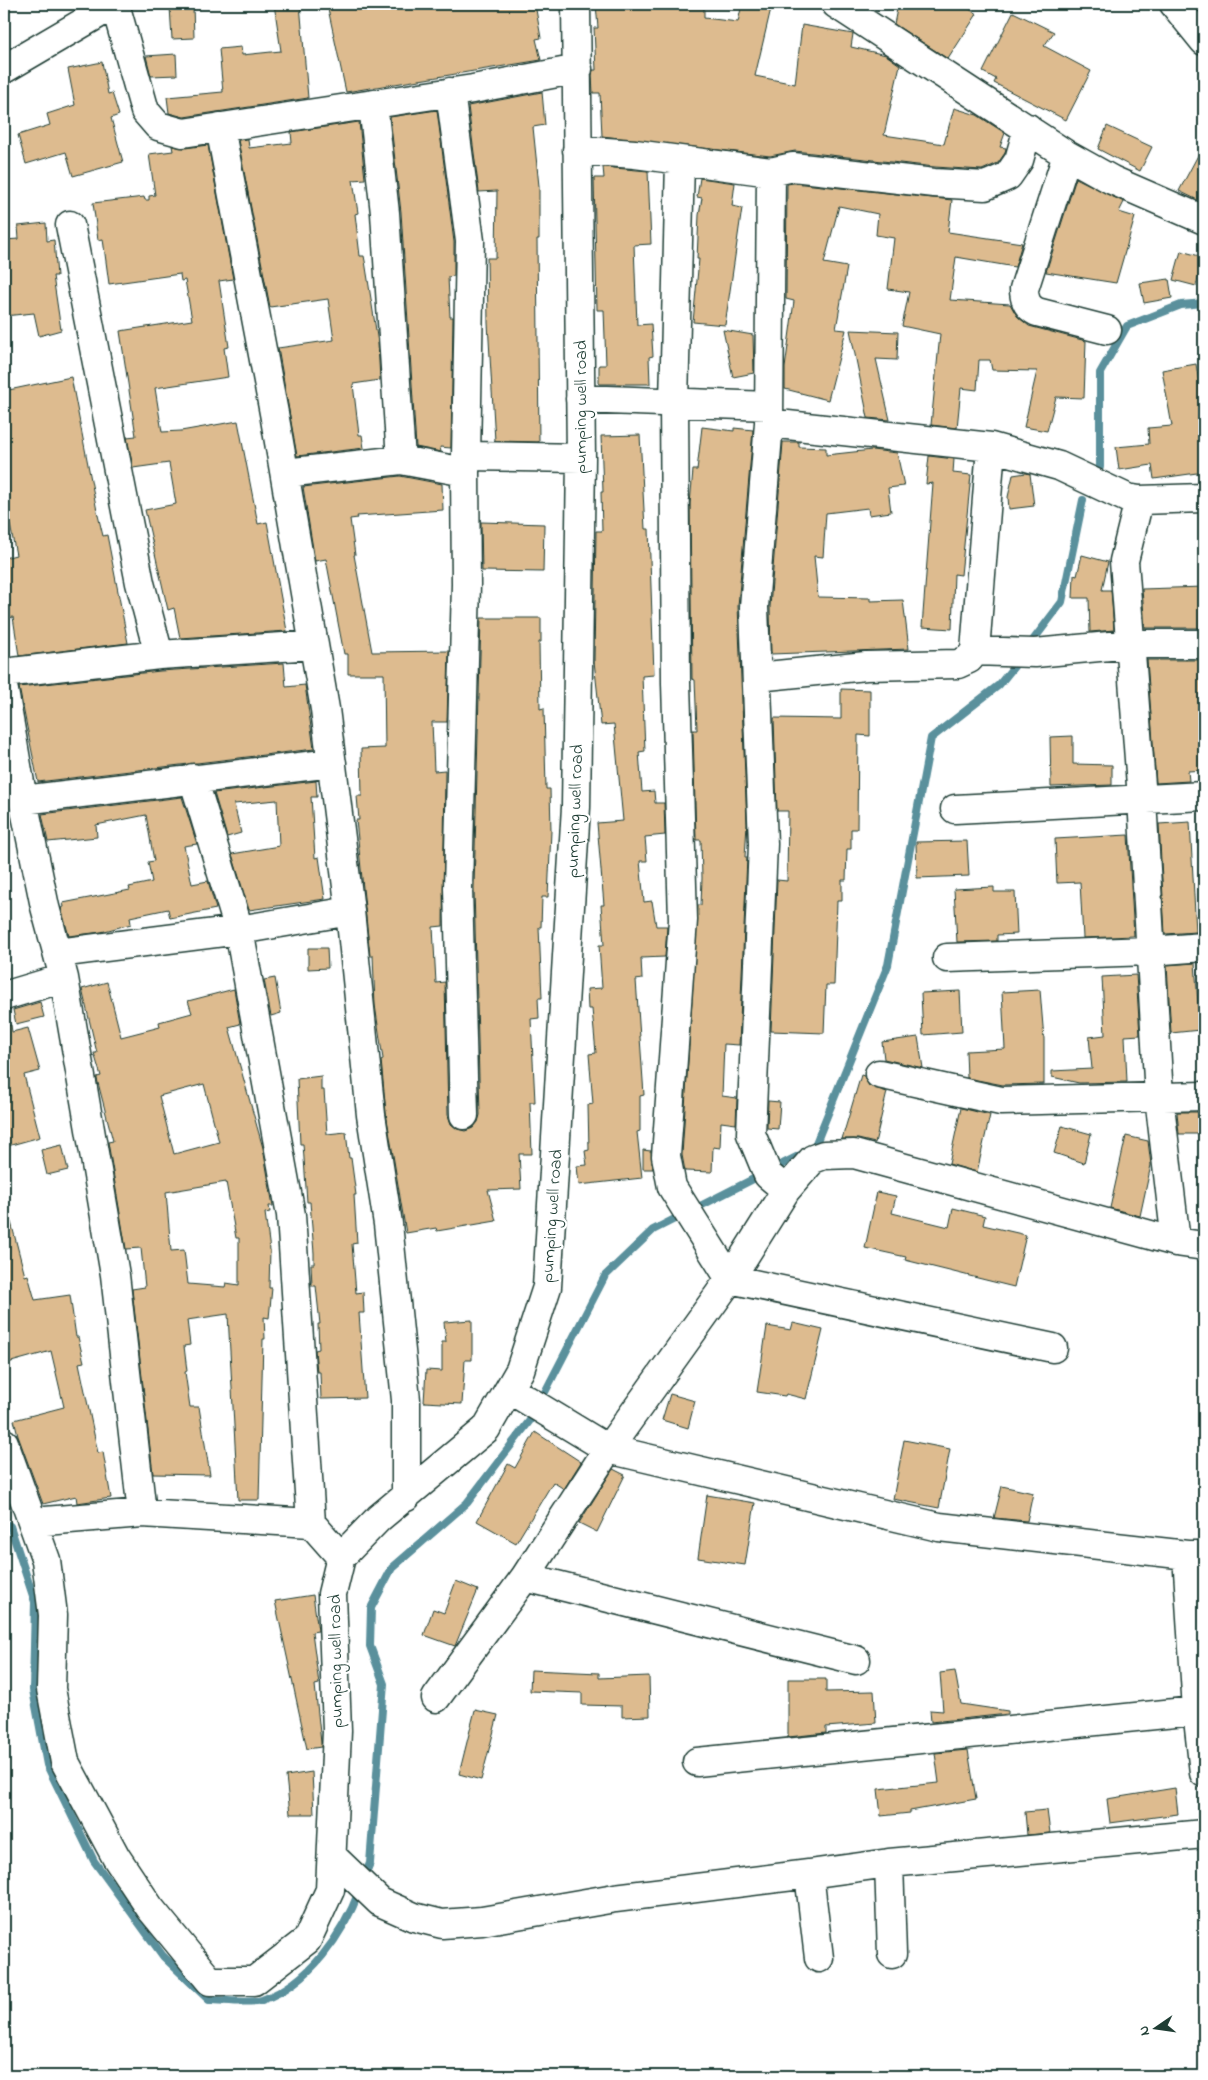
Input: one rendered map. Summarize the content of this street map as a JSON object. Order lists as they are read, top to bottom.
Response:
{
  "streets": {
    "street": ["pumping well road"]
  },
  "north": "left"
}
